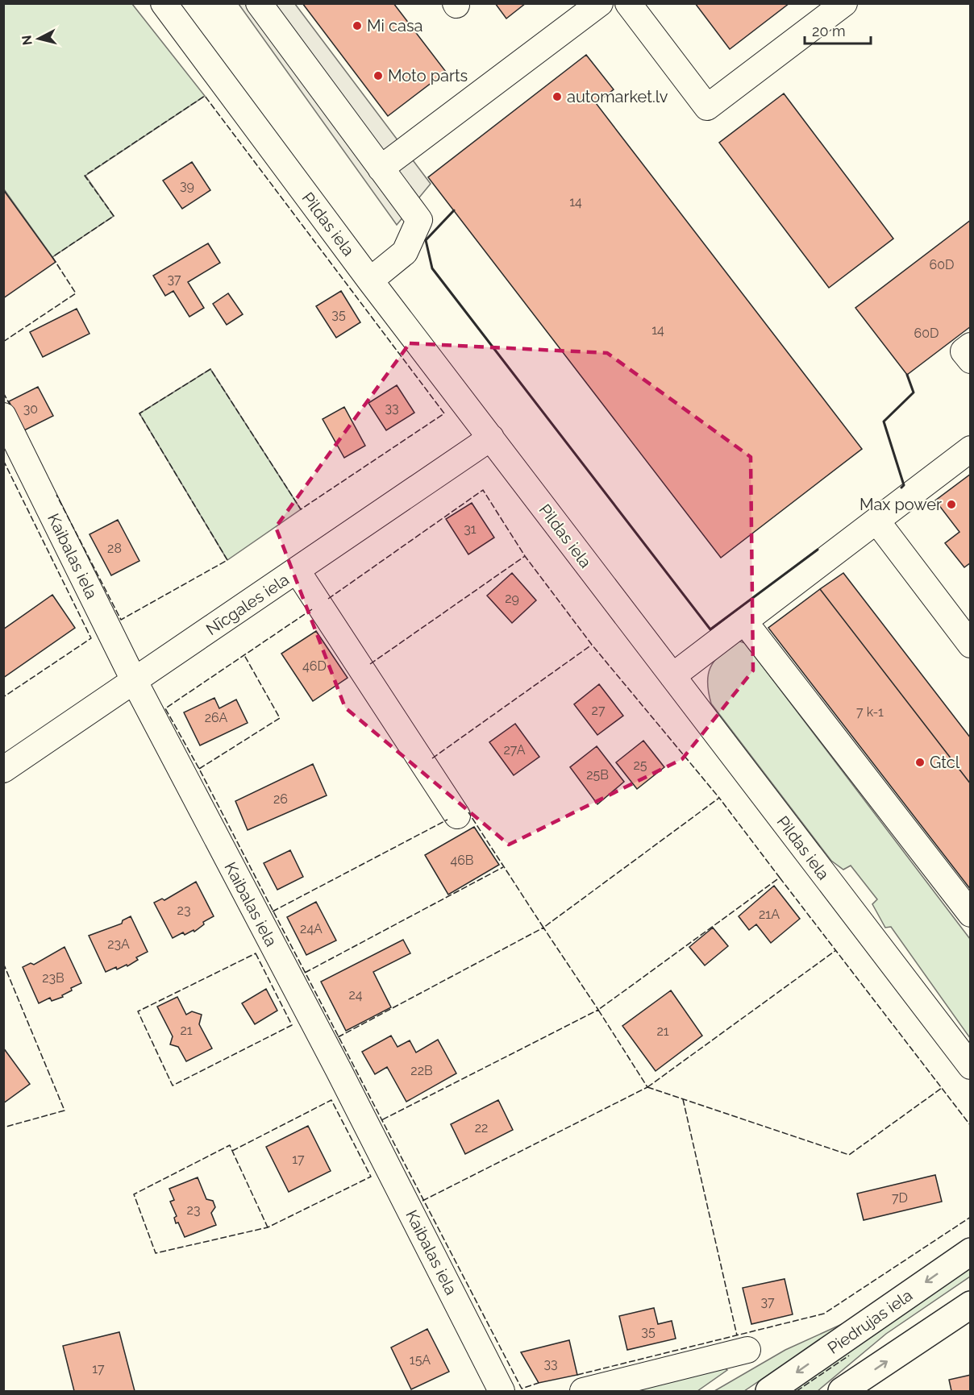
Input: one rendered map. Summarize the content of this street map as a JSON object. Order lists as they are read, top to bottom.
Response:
{
  "streets": {
    "main road": ["Piedrujas iela"],
    "street": ["Pildas iela", "Kaibalas iela", "Nīcgales iela"]
  },
  "crossings": [
    ["Pildas iela", "Nīcgales iela"],
    ["Kaibalas iela", "Nīcgales iela"]
  ],
  "places": [
    "Mi casa",
    "Moto parts",
    "automarket.lv",
    "Max power",
    "Gtcl"
  ],
  "house_numbers": [
    "39",
    "14",
    "60D",
    "37",
    "35",
    "14",
    "60D",
    "33",
    "30",
    "31",
    "28",
    "29",
    "46D",
    "27",
    "7 k-1",
    "26A",
    "27A",
    "25",
    "25B",
    "26",
    "46B",
    "23",
    "21A",
    "24A",
    "23A",
    "23B",
    "24",
    "21",
    "21",
    "22B",
    "22",
    "17",
    "7D",
    "23",
    "37",
    "35",
    "15A",
    "33",
    "17"
  ],
  "scale_bar": "20 m",
  "north": "left"
}
